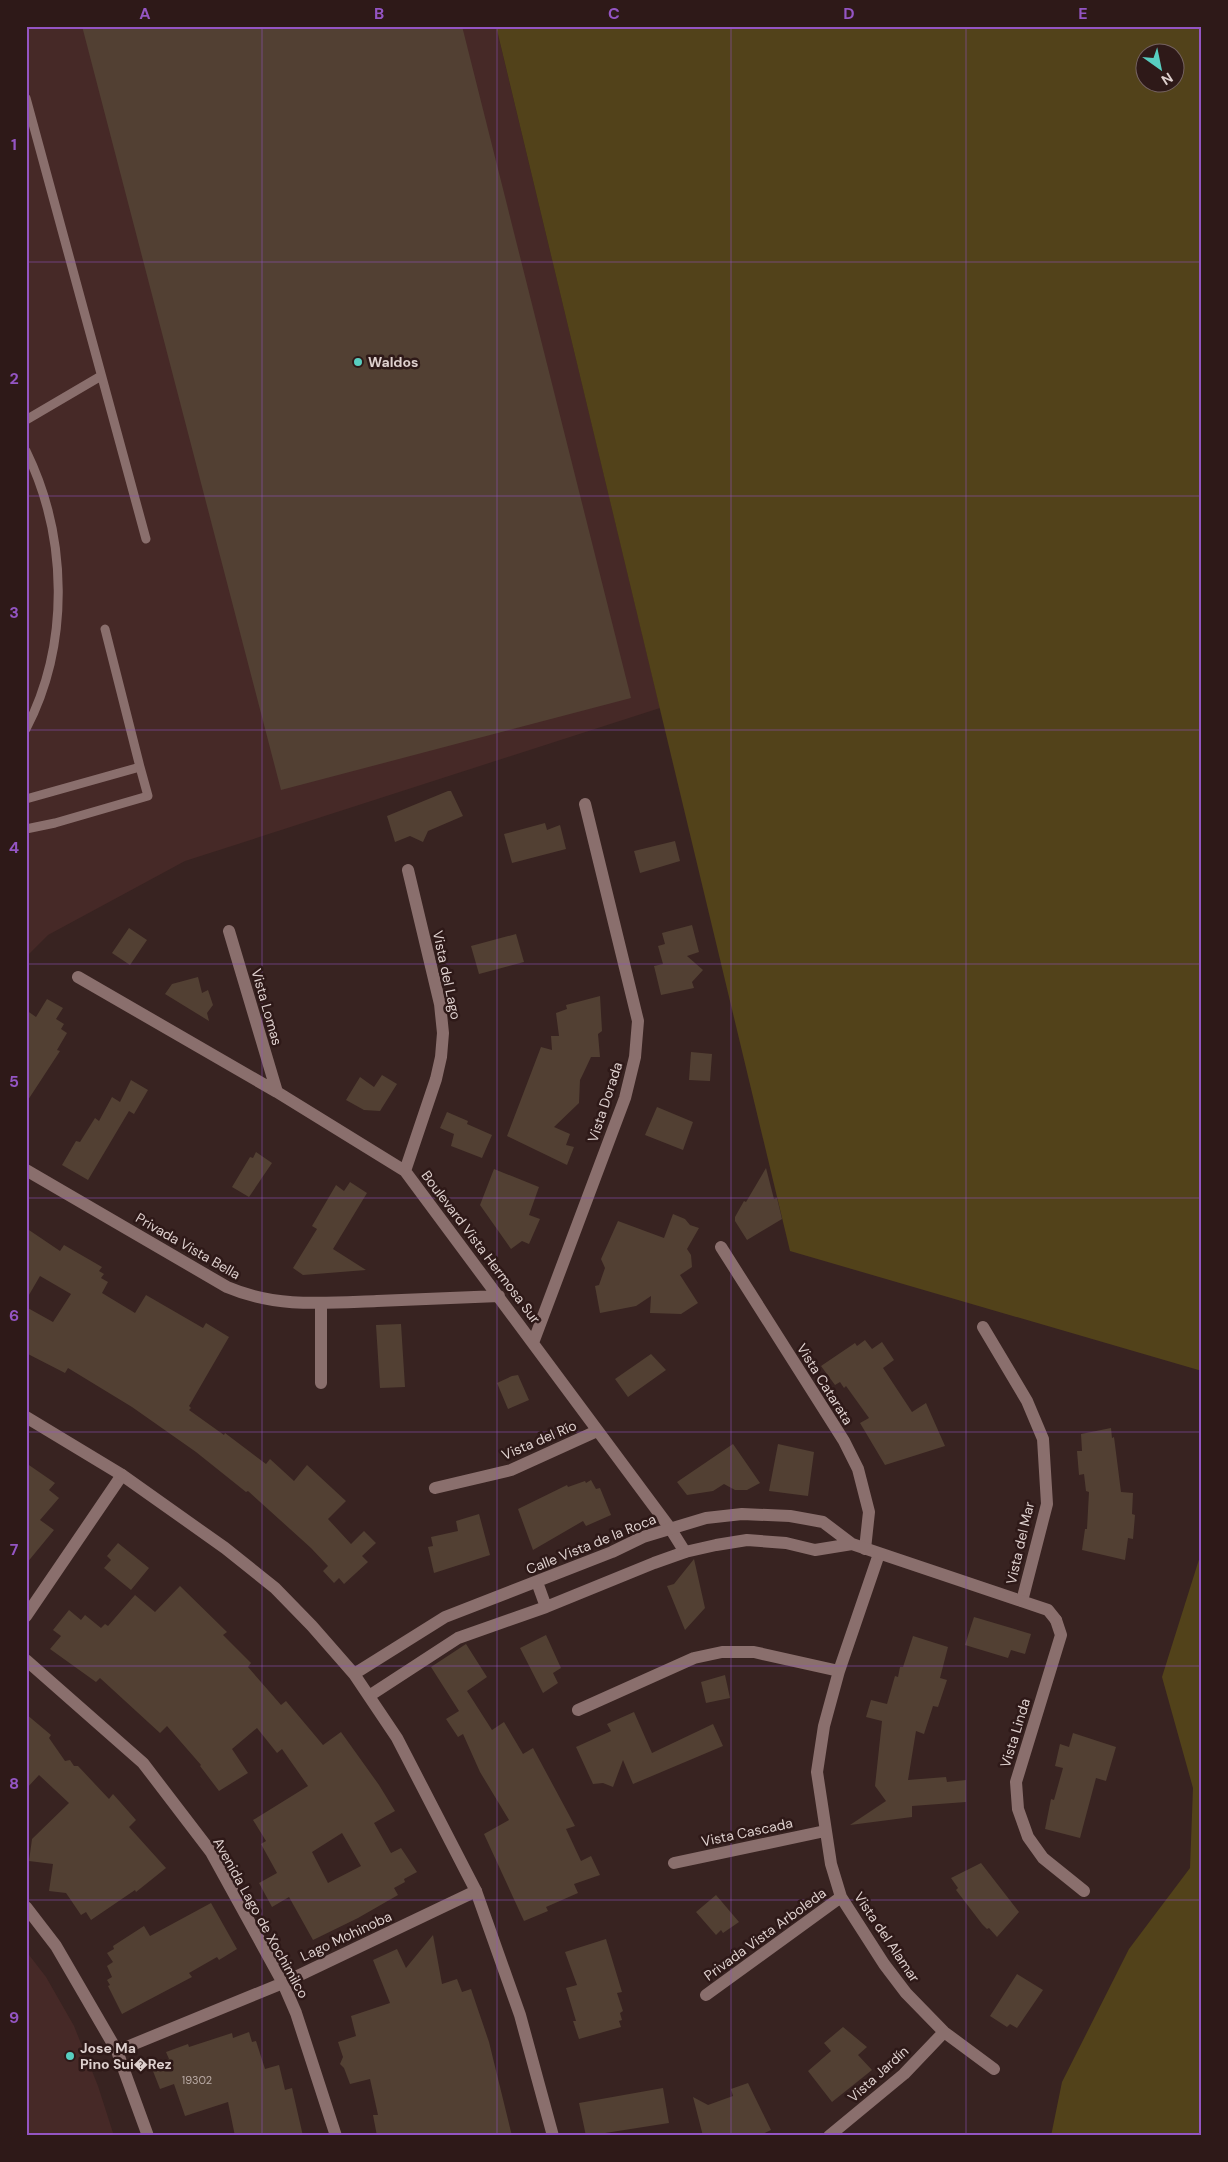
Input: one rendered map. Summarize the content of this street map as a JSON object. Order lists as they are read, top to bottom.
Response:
{
  "streets": {
    "street": [
      "Vista del Lago",
      "Vista Lomas",
      "Vista Dorada",
      "Privada Vista Bella",
      "Boulevard Vista Hermosa Sur",
      "Vista Catarata",
      "Vista del Río",
      "Vista del Mar",
      "Calle Vista de la Roca",
      "Vista Linda",
      "Vista Cascada",
      "Avenida Lago de Xochimilco",
      "Privada Vista Arboleda",
      "Lago Mohinoba",
      "Vista del Alamar",
      "Vista Jardín"
    ]
  },
  "crossings": [
    ["Vista del Lago", "Boulevard Vista Hermosa Sur"],
    ["Vista Lomas", "Boulevard Vista Hermosa Sur"],
    ["Vista Dorada", "Boulevard Vista Hermosa Sur"],
    ["Privada Vista Bella", "Boulevard Vista Hermosa Sur"],
    ["Boulevard Vista Hermosa Sur", "Vista del Río"],
    ["Boulevard Vista Hermosa Sur", "Calle Vista de la Roca"],
    ["Vista Catarata", "Calle Vista de la Roca"],
    ["Vista del Mar", "Calle Vista de la Roca"],
    ["Calle Vista de la Roca", "Vista Linda"],
    ["Calle Vista de la Roca", "Vista del Alamar"],
    ["Vista Cascada", "Vista del Alamar"],
    ["Avenida Lago de Xochimilco", "Lago Mohinoba"],
    ["Privada Vista Arboleda", "Vista del Alamar"],
    ["Vista del Alamar", "Vista Jardín"]
  ],
  "places": ["Waldos", "Jose Ma Pino Sui�Rez"],
  "house_numbers": ["19302"],
  "north": "bottom right",
  "grid": {
    "columns": [
      "A",
      "B",
      "C",
      "D",
      "E"
    ],
    "rows": [
      "1",
      "2",
      "3",
      "4",
      "5",
      "6",
      "7",
      "8",
      "9"
    ]
  }
}
